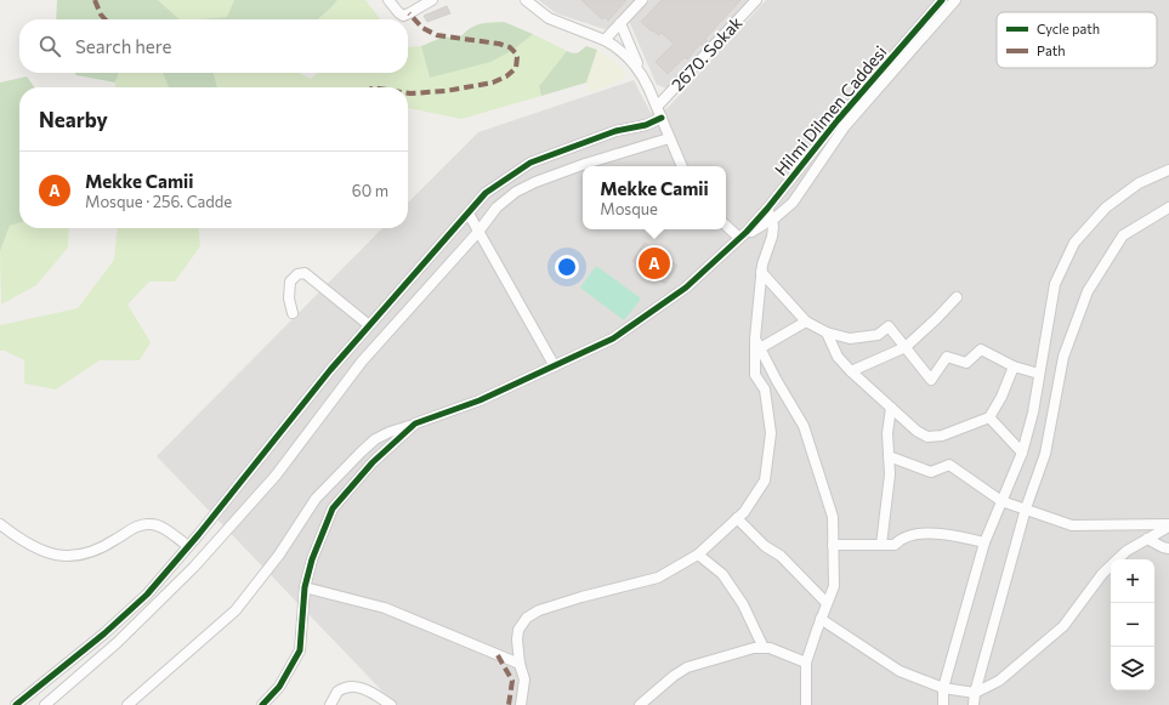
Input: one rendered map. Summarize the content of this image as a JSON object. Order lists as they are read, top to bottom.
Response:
{
  "streets": {
    "street": ["2670. Sokak", "Hilmi Dilmen Caddesi"]
  },
  "legend": ["Cycle path", "Path"],
  "page": {
    "search": "Search here",
    "heading": "Nearby",
    "list": [
      {
        "mark": "A",
        "name": "Mekke Camii",
        "note": "Mosque · 256. Cadde",
        "value": "60 m"
      }
    ],
    "popup": ["Mekke Camii", "Mosque"],
    "pins": "A",
    "map_buttons": ["+", "−"]
  }
}
